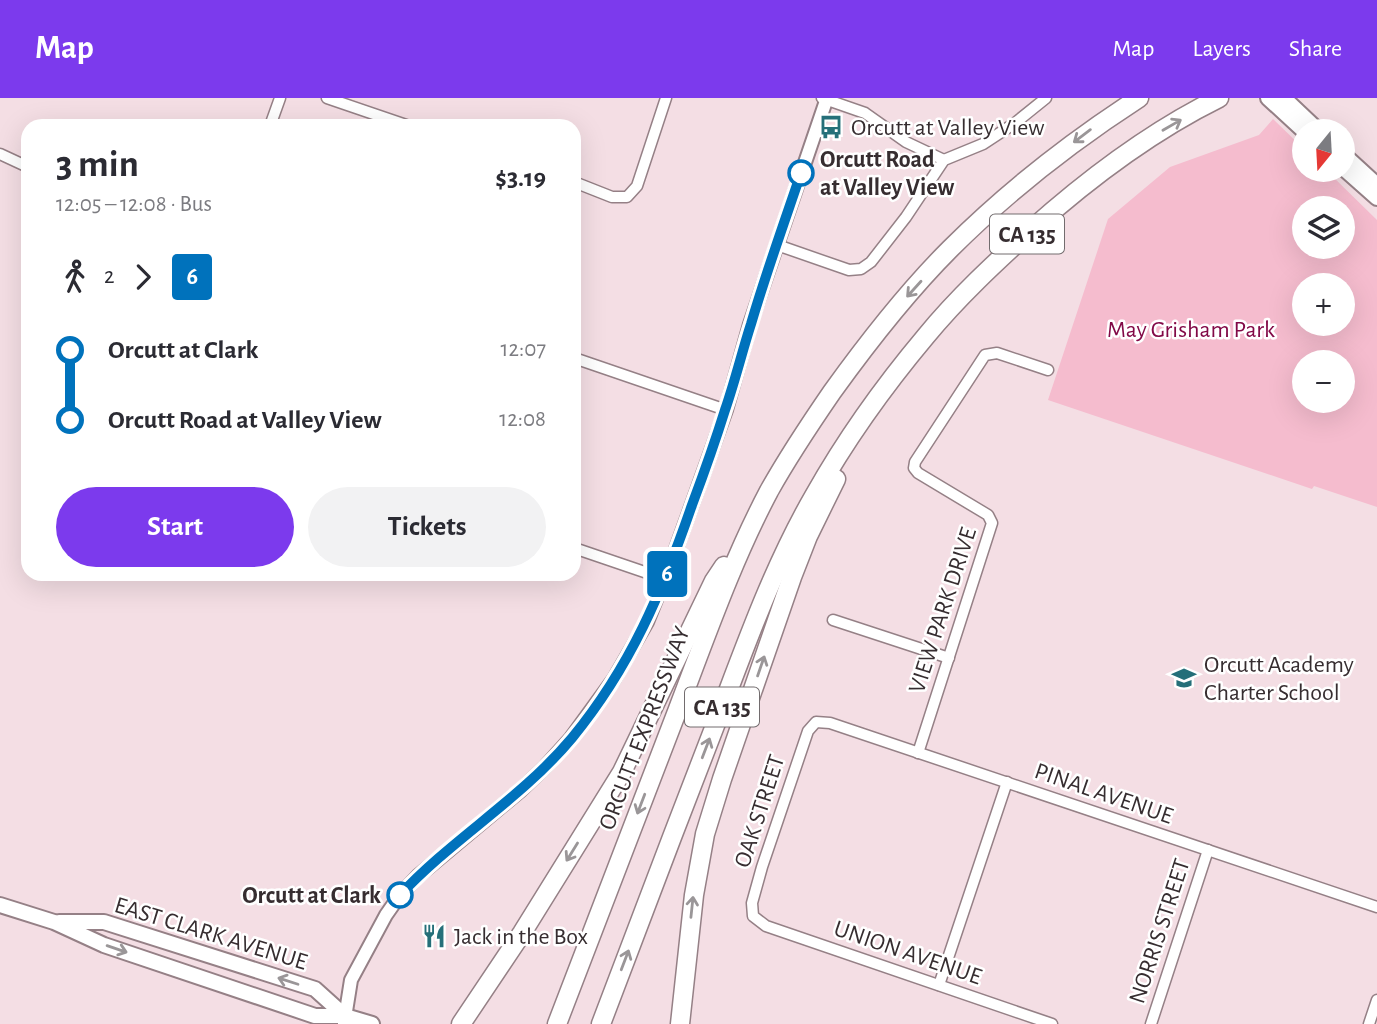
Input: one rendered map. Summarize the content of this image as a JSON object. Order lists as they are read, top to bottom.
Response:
{
  "streets": {
    "highway": ["CA 135", "ORCUTT EXPRESSWAY"],
    "main road": ["EAST CLARK AVENUE"],
    "street": [
      "VIEW PARK DRIVE",
      "PINAL AVENUE",
      "OAK STREET",
      "NORRIS STREET",
      "UNION AVENUE"
    ]
  },
  "crossings": [
    ["VIEW PARK DRIVE", "PINAL AVENUE"],
    ["PINAL AVENUE", "OAK STREET"],
    ["PINAL AVENUE", "NORRIS STREET"],
    ["OAK STREET", "UNION AVENUE"]
  ],
  "parks": ["May Grisham Park"],
  "places": {
    "bus stop": ["Orcutt at Valley View"],
    "other": ["Orcutt Road at Valley View", "Orcutt at Clark"],
    "school or university": ["Orcutt Academy Charter School"],
    "restaurant": ["Jack in the Box"]
  },
  "lines": ["bus line 6"],
  "north": "bottom",
  "page": {
    "header": "Map",
    "nav": ["Map", "Layers", "Share"],
    "on_map": "6",
    "map_buttons": ["+", "−"],
    "heading": ["3 min", "12:05 – 12:08 · Bus", "$3.19"],
    "legs": ["2", "6"],
    "list": [
      {
        "name": "Orcutt at Clark",
        "value": "12:07"
      },
      {
        "name": "Orcutt Road at Valley View",
        "value": "12:08"
      }
    ],
    "buttons": ["Start", "Tickets"]
  }
}
